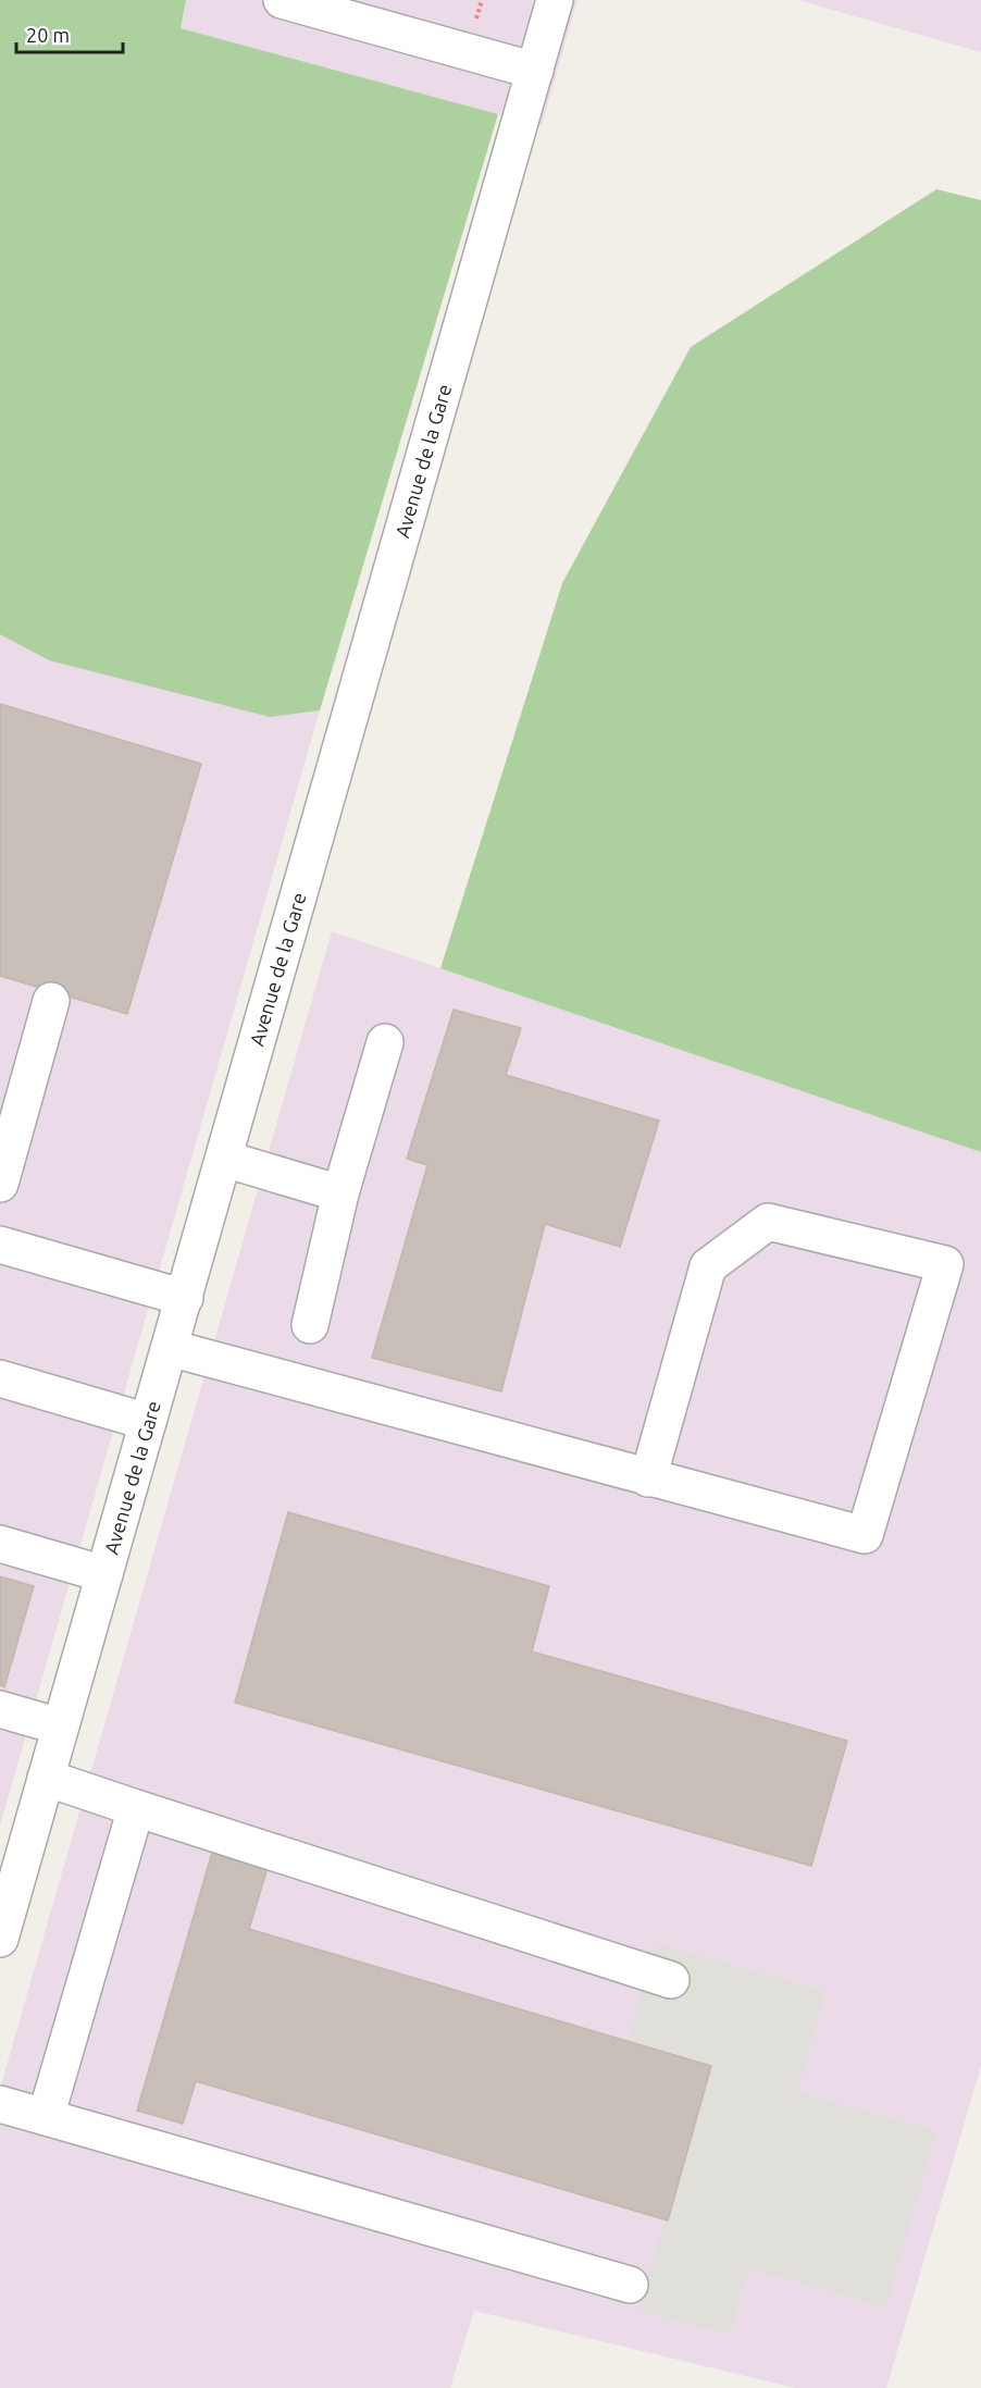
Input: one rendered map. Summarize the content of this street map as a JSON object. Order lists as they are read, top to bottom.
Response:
{
  "streets": {
    "street": ["Avenue de la Gare"]
  },
  "scale_bar": "20 m"
}
